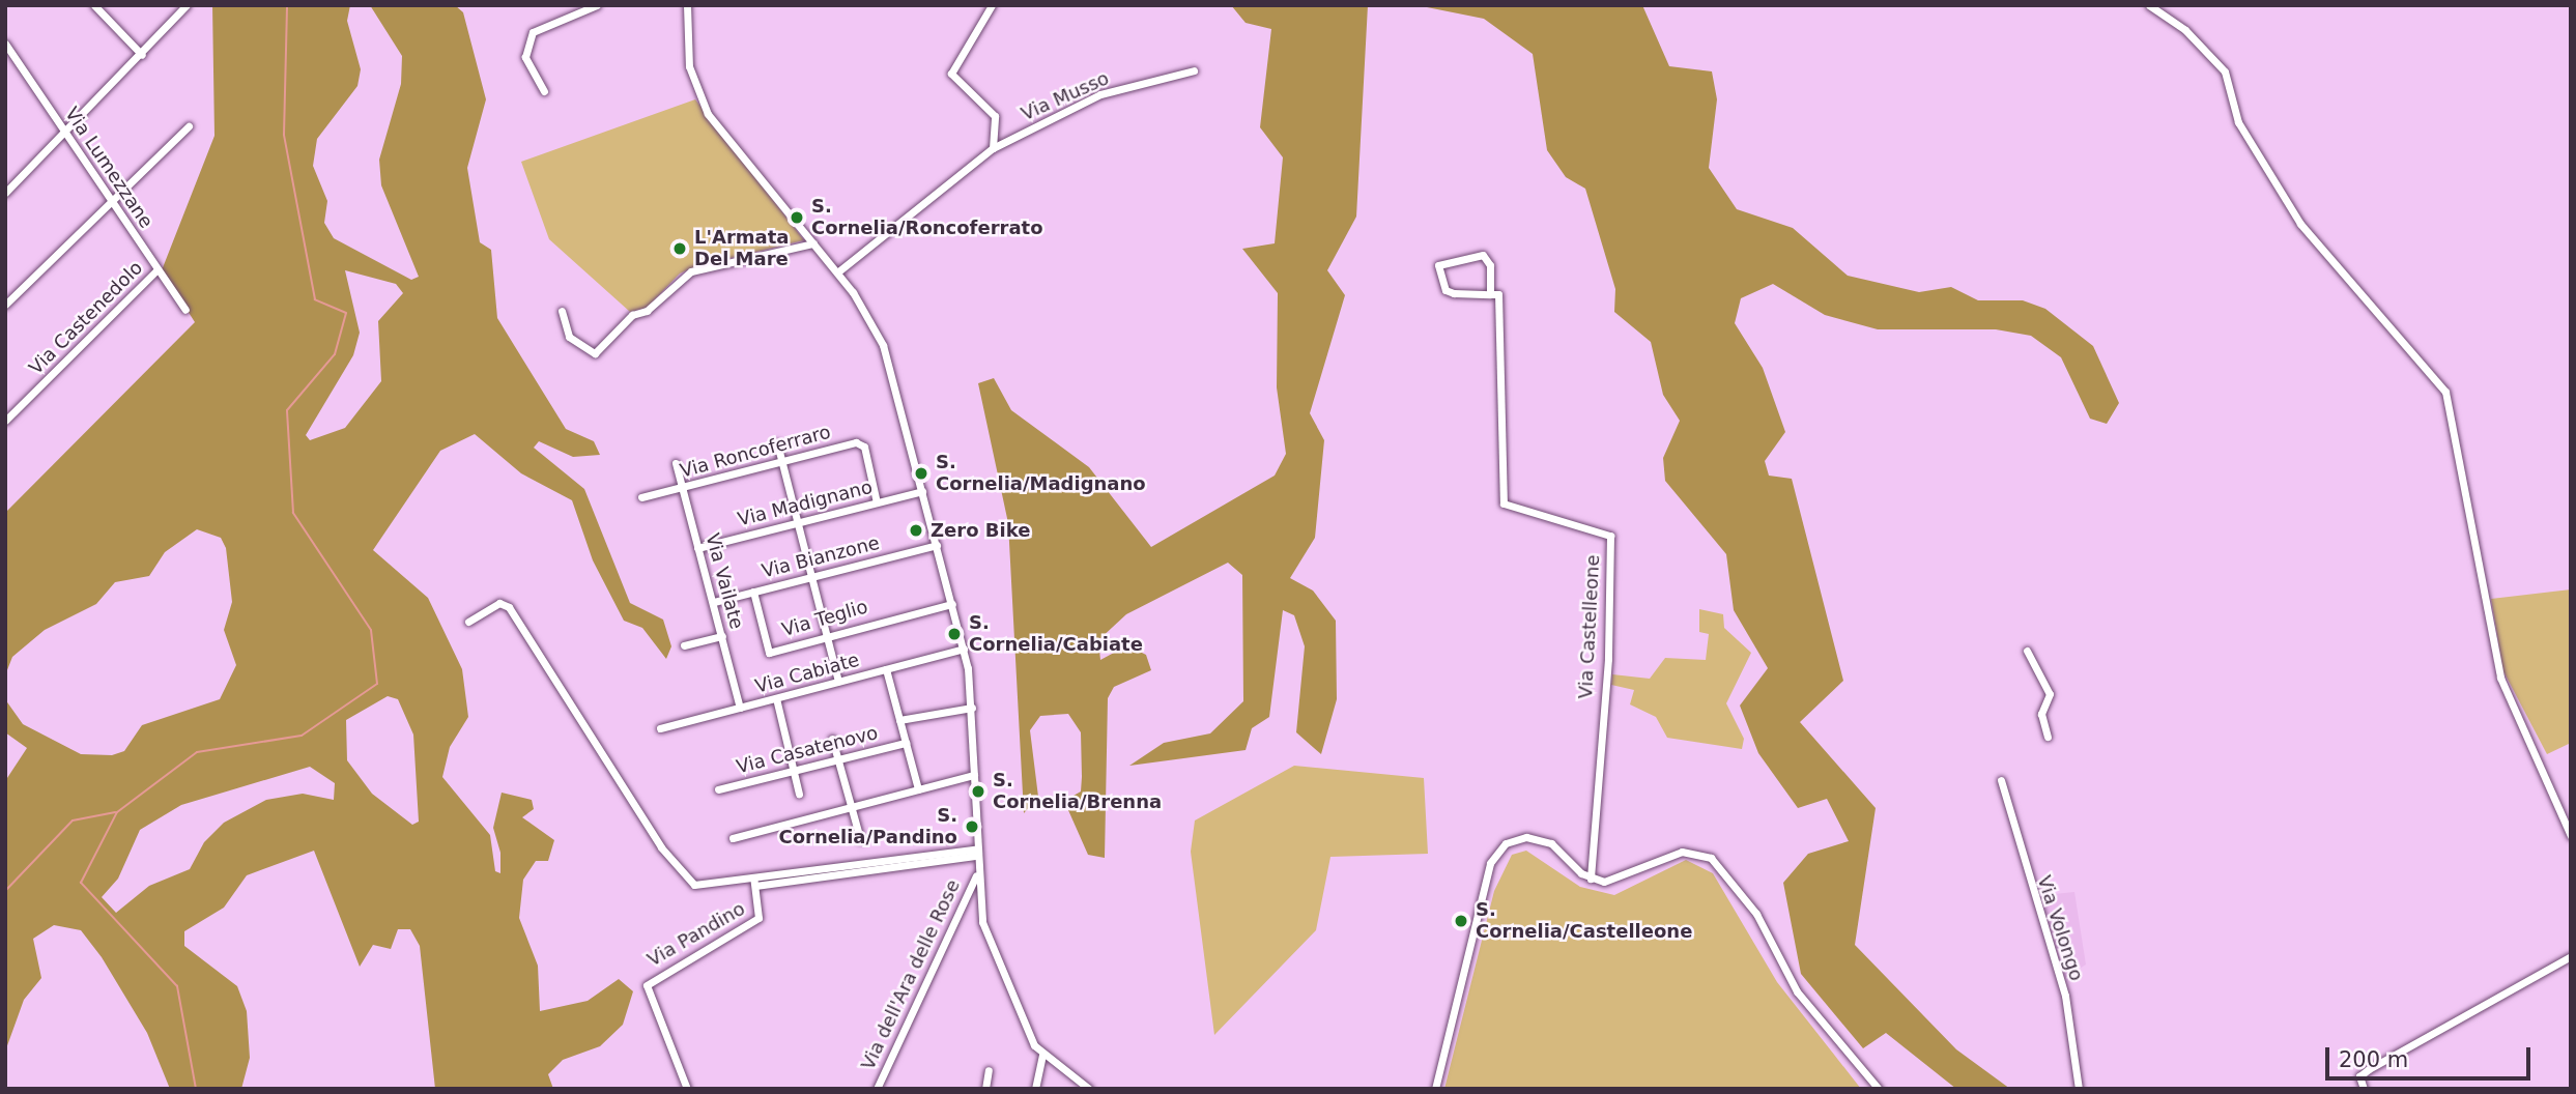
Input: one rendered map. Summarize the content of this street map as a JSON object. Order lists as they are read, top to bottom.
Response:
{
  "streets": {
    "street": [
      "Via Musso",
      "Via Lumezzane",
      "Via Castenedolo",
      "Via Roncoferraro",
      "Via Madignano",
      "Via Bianzone",
      "Via Vailate",
      "Via Teglio",
      "Via Castelleone",
      "Via Cabiate",
      "Via Casatenovo",
      "Via Volongo",
      "Via Pandino",
      "Via dell'Ara delle Rose"
    ]
  },
  "crossings": [
    ["Via Lumezzane", "Via Castenedolo"],
    ["Via Roncoferraro", "Via Madignano"],
    ["Via Roncoferraro", "Via Vailate"],
    ["Via Madignano", "Via Vailate"],
    ["Via Bianzone", "Via Vailate"],
    ["Via Bianzone", "Via Teglio"],
    ["Via Vailate", "Via Cabiate"],
    ["Via Cabiate", "Via Casatenovo"]
  ],
  "places": [
    "S. Cornelia/Roncoferrato",
    "L'Armata Del Mare",
    "S. Cornelia/Madignano",
    "Zero Bike",
    "S. Cornelia/Cabiate",
    "S. Cornelia/Brenna",
    "S. Cornelia/Pandino",
    "S. Cornelia/Castelleone"
  ],
  "scale_bar": "200 m"
}
